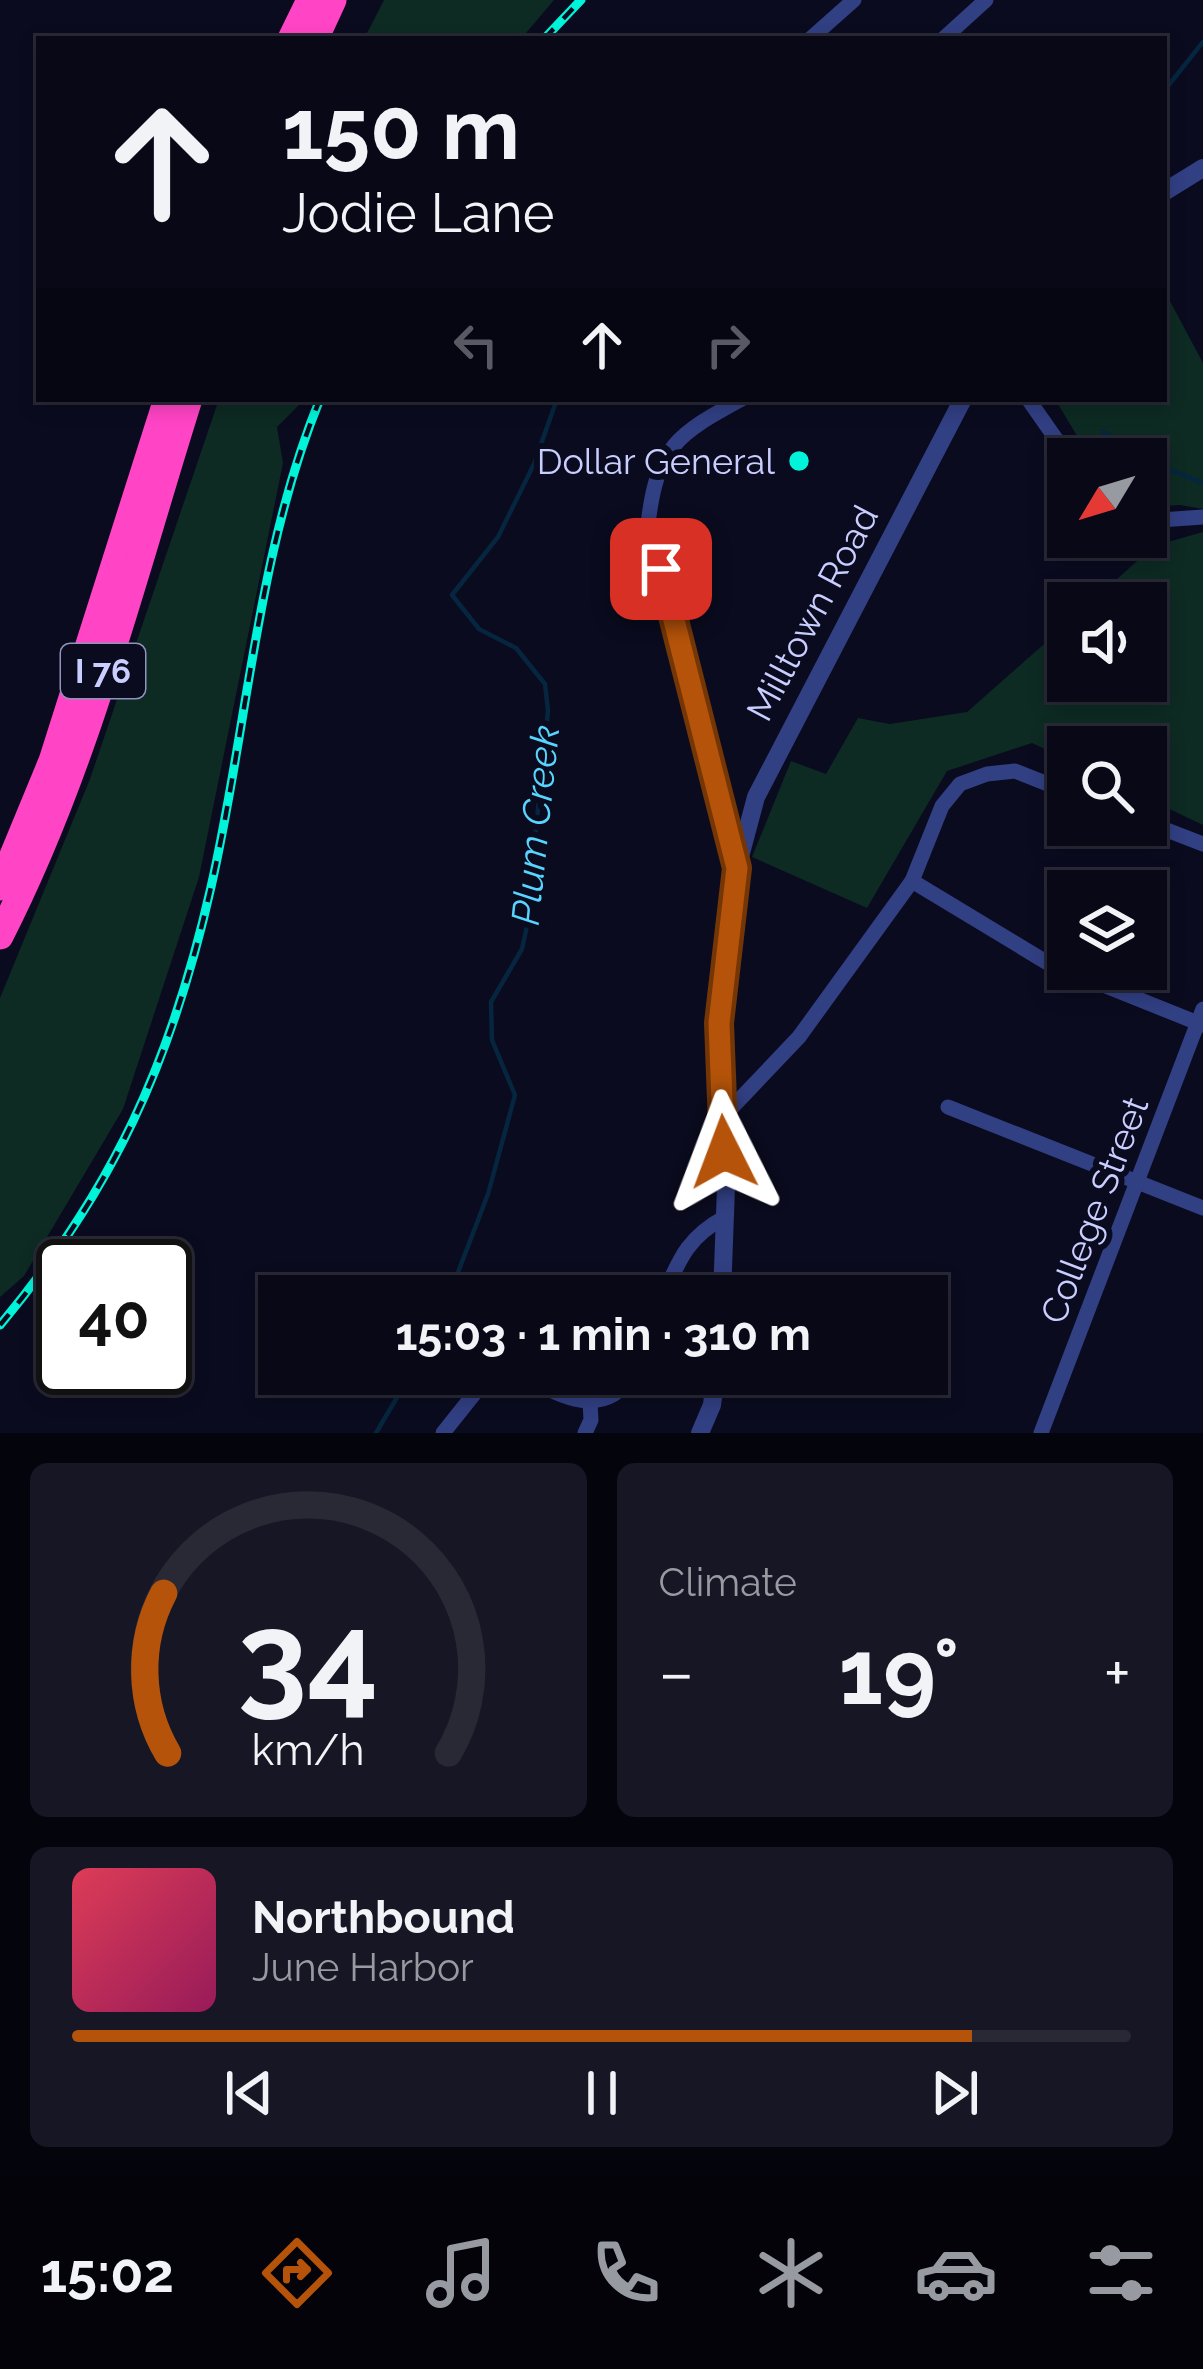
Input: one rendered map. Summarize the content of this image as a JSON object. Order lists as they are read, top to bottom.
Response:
{
  "streets": {
    "highway": ["I 76"],
    "street": ["Milltown Road", "College Street"]
  },
  "water": ["Plum Creek"],
  "places": ["Dollar General"],
  "north": "bottom left",
  "page": {
    "turn": ["150 m", "Jodie Lane"],
    "limit": "40",
    "trip": "15:03 · 1 min · 310 m",
    "tile": "Climate",
    "heat": ["−", "19°", "+"],
    "song": ["Northbound", "June Harbor"],
    "tabs": "15:02",
    "gauge": ["34", "km/h"]
  }
}
